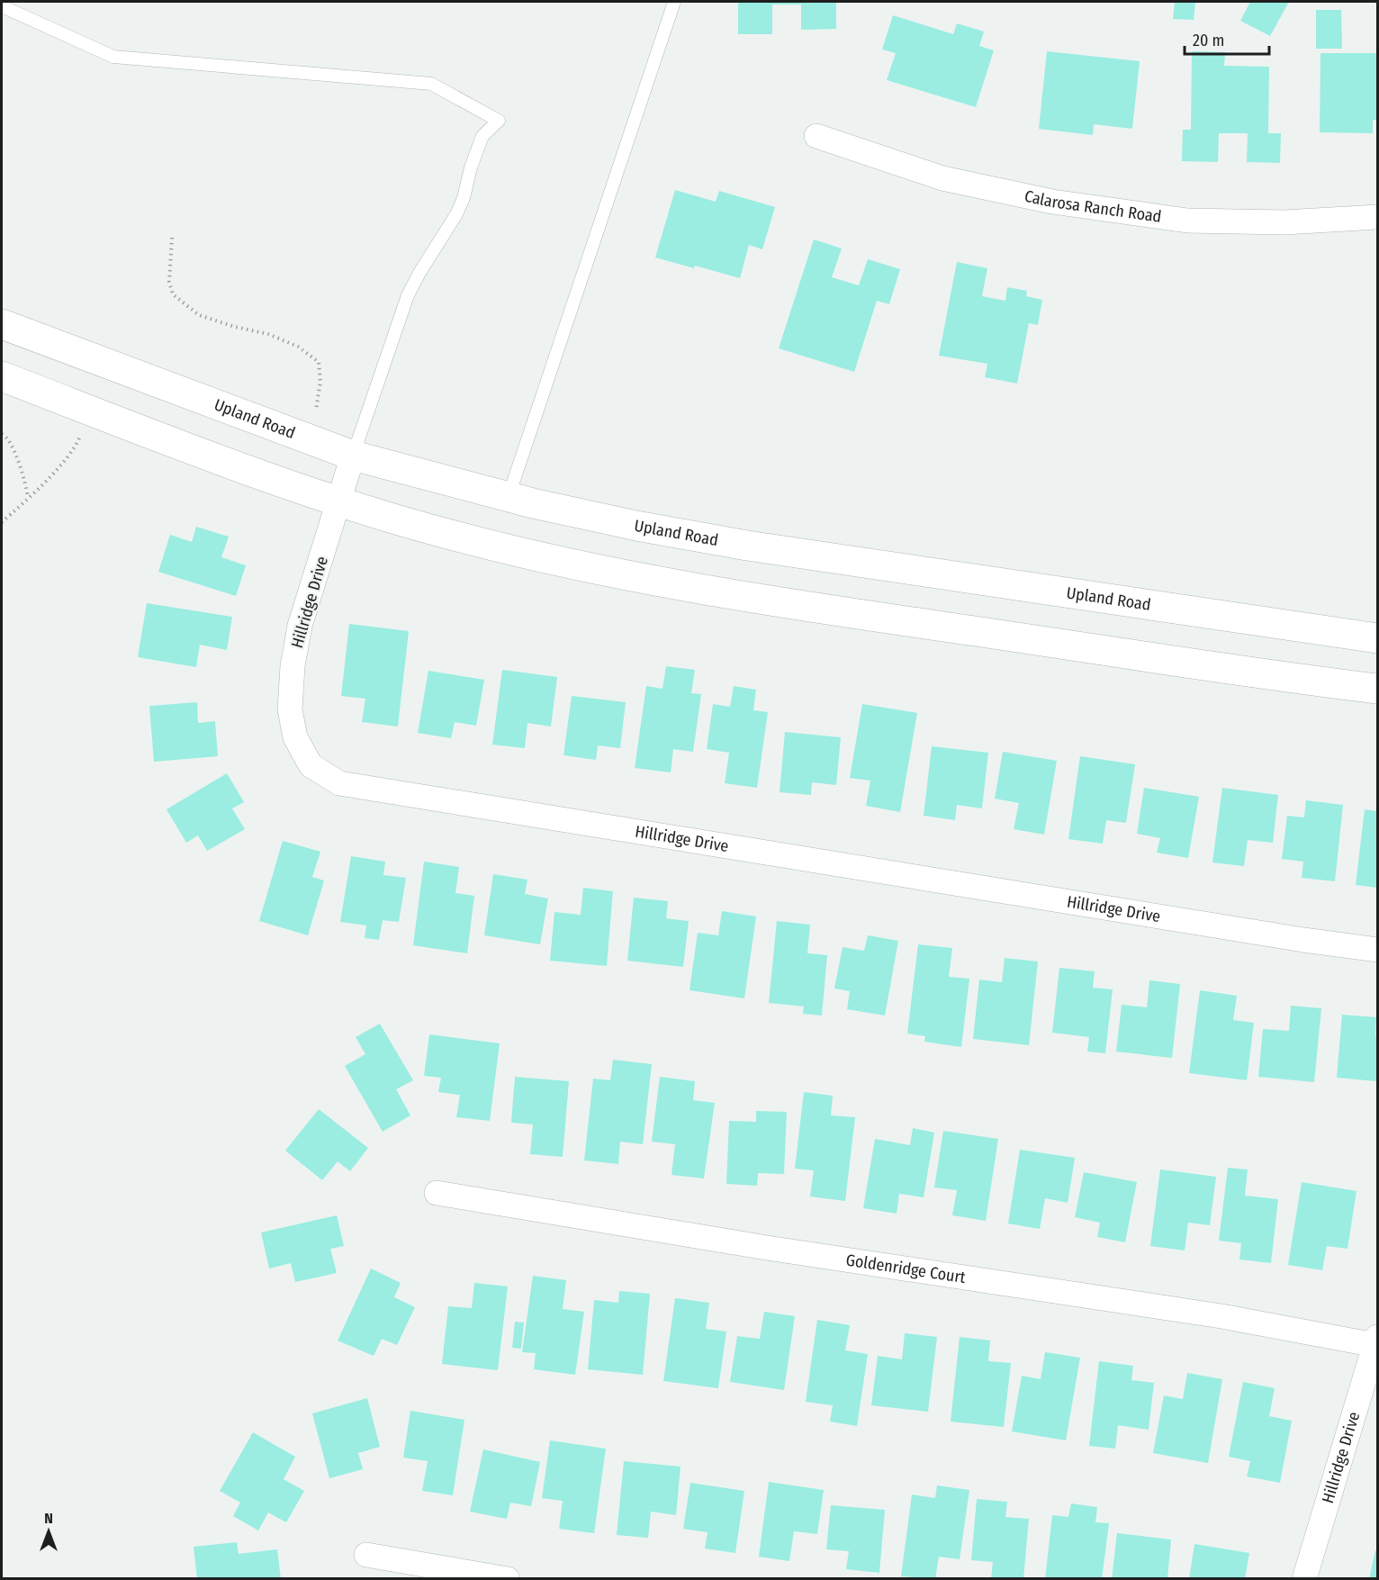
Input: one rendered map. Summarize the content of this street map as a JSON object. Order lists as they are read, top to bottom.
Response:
{
  "streets": {
    "main road": ["Upland Road"],
    "street": ["Calarosa Ranch Road", "Hillridge Drive", "Goldenridge Court"]
  },
  "crossings": [
    ["Upland Road", "Hillridge Drive"],
    ["Hillridge Drive", "Goldenridge Court"]
  ],
  "scale_bar": "20 m",
  "north": "top"
}
